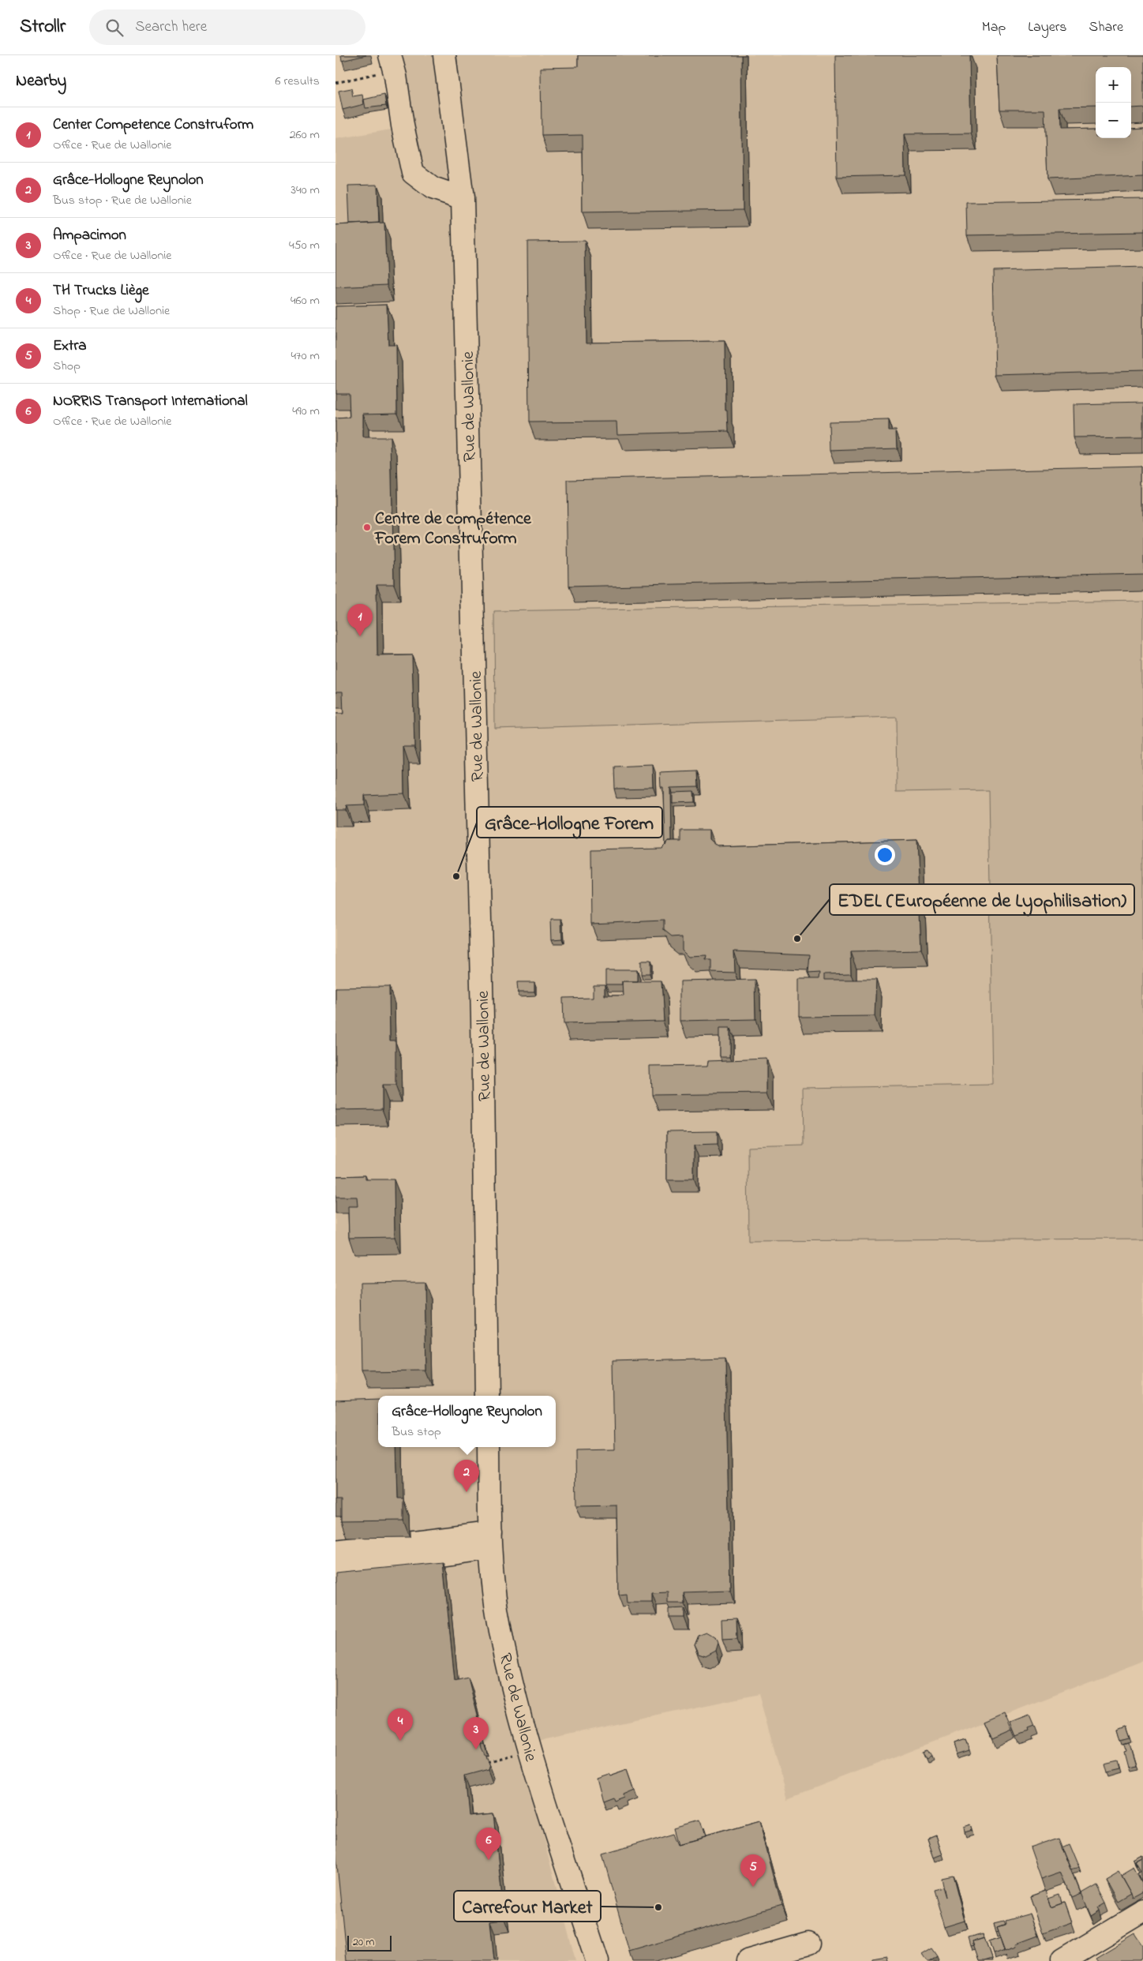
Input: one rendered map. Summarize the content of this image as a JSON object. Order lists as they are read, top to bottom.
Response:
{
  "streets": {
    "street": ["Rue de Wallonie"]
  },
  "places": [
    "Centre de compétence Forem Construform",
    "Grâce-Hollogne Forem",
    "EDEL (Européenne de Lyophilisation)",
    "Carrefour Market"
  ],
  "scale_bar": "20 m",
  "page": {
    "header": "Strollr",
    "search": "Search here",
    "nav": ["Map", "Layers", "Share"],
    "heading": ["Nearby", "6 results"],
    "map_buttons": ["+", "−"],
    "list": [
      {
        "mark": "1",
        "name": "Center Competence Construform",
        "note": "Office · Rue de Wallonie",
        "value": "260 m"
      },
      {
        "mark": "2",
        "name": "Grâce-Hollogne Reynolon",
        "note": "Bus stop · Rue de Wallonie",
        "value": "340 m"
      },
      {
        "mark": "3",
        "name": "Ampacimon",
        "note": "Office · Rue de Wallonie",
        "value": "450 m"
      },
      {
        "mark": "4",
        "name": "TH Trucks Liège",
        "note": "Shop · Rue de Wallonie",
        "value": "460 m"
      },
      {
        "mark": "5",
        "name": "Extra",
        "note": "Shop",
        "value": "470 m"
      },
      {
        "mark": "6",
        "name": "NORRIS Transport International",
        "note": "Office · Rue de Wallonie",
        "value": "490 m"
      }
    ],
    "pins": [
      "1",
      "2",
      "4",
      "3",
      "6",
      "5"
    ],
    "popup": ["Grâce-Hollogne Reynolon", "Bus stop"],
    "scale": "20 m"
  }
}
